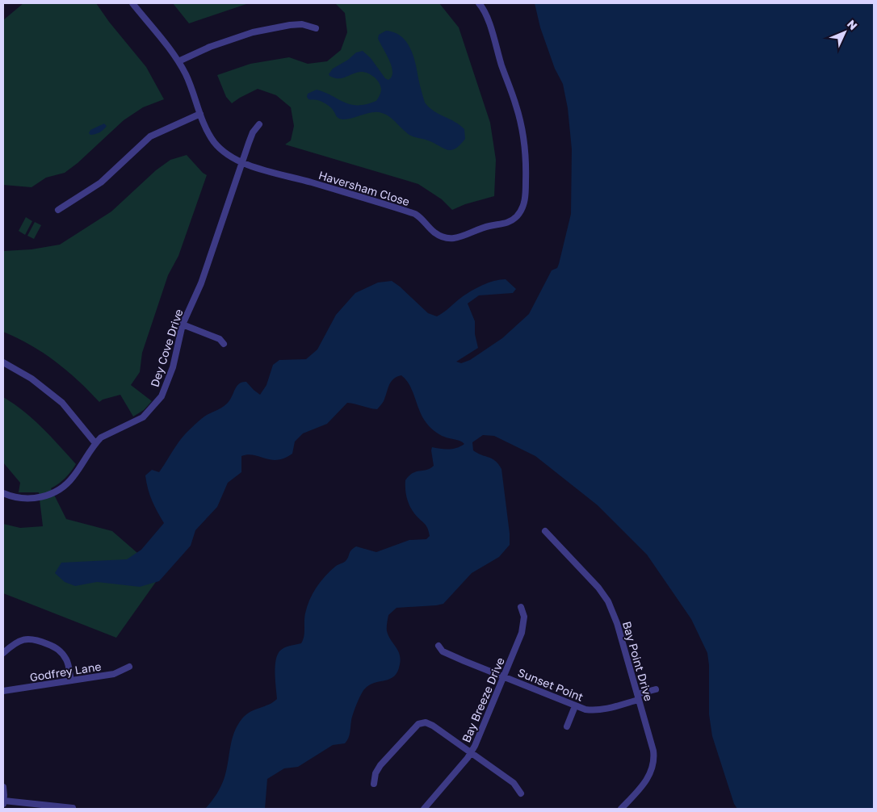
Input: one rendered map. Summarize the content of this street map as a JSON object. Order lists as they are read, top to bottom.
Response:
{
  "streets": {
    "street": [
      "Haversham Close",
      "Dey Cove Drive",
      "Bay Point Drive",
      "Godfrey Lane",
      "Sunset Point",
      "Bay Breeze Drive"
    ]
  },
  "crossings": [
    ["Haversham Close", "Dey Cove Drive"],
    ["Bay Point Drive", "Sunset Point"],
    ["Sunset Point", "Bay Breeze Drive"]
  ],
  "north": "top right"
}
